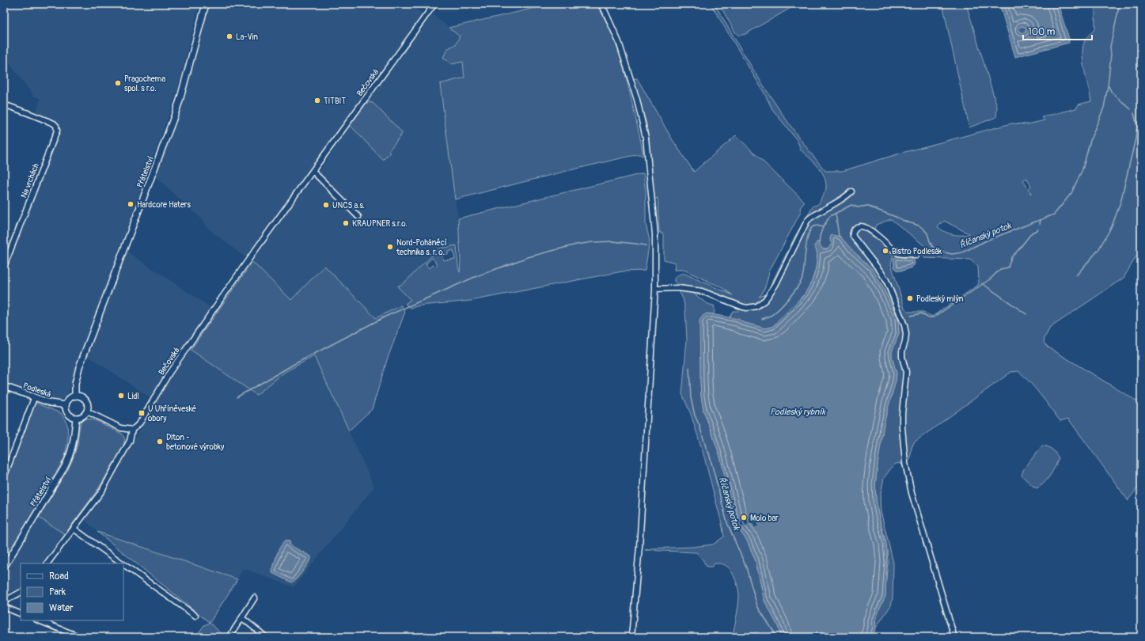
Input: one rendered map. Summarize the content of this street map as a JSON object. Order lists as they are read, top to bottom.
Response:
{
  "streets": {
    "main road": ["Přátelství", "Podleská"],
    "street": ["Bečovská", "Na vrchách"]
  },
  "crossings": [
    ["Přátelství", "Podleská"]
  ],
  "water": ["Říčanský potok", "Podleský rybník"],
  "places": {
    "other": [
      "La-Vin",
      "Pragochema spol. s r.o.",
      "TITBIT",
      "Hardcore Haters",
      "UNCS a.s.",
      "KRAUPNER s.r.o.",
      "Nord-Poháněcí technika s. r. o.",
      "Bistro Podlesák",
      "Podleský mlýn",
      "Lidl",
      "Diton - betonové výrobky",
      "Molo bar"
    ],
    "transit": ["U Uhříněveské obory"]
  },
  "legend": ["Road", "Park", "Water"],
  "scale_bar": "100 m"
}
